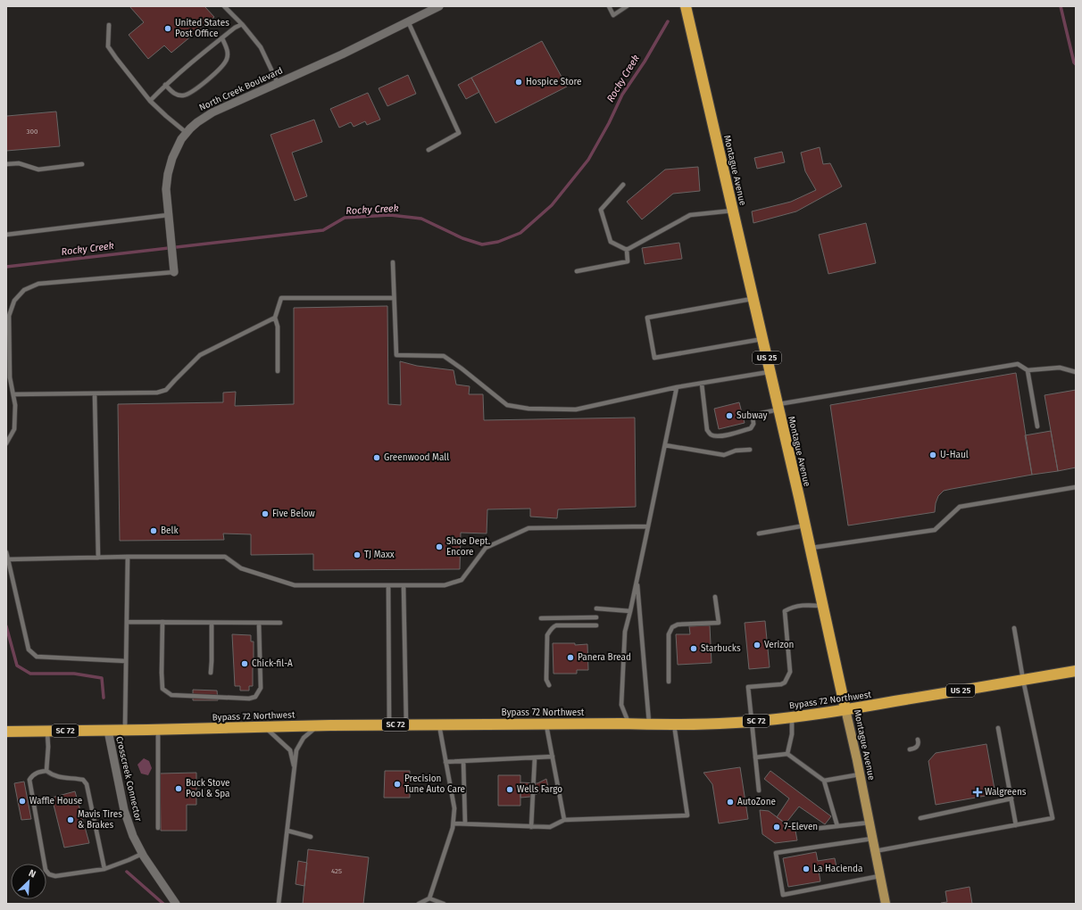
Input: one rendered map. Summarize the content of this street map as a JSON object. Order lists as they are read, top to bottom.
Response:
{
  "streets": {
    "highway": [
      "Montague Avenue",
      "US 25",
      "Bypass 72 Northwest",
      "SC 72"
    ],
    "street": ["North Creek Boulevard", "Crosscreek Connector"]
  },
  "crossings": [
    ["Montague Avenue", "Bypass 72 Northwest"],
    ["Bypass 72 Northwest", "Crosscreek Connector"]
  ],
  "water": ["Rocky Creek"],
  "places": {
    "other": [
      "United States Post Office",
      "Hospice Store",
      "Subway",
      "U-Haul",
      "Greenwood Mall",
      "Five Below",
      "Belk",
      "Shoe Dept. Encore",
      "TJ Maxx",
      "Verizon",
      "Starbucks",
      "Panera Bread",
      "Chick-fil-A",
      "Precision Tune Auto Care",
      "Buck Stove Pool & Spa",
      "Wells Fargo",
      "Waffle House",
      "AutoZone",
      "Mavis Tires & Brakes",
      "7-Eleven",
      "La Hacienda"
    ],
    "health": ["Walgreens"]
  },
  "house_numbers": ["300", "425"],
  "north": "top right"
}
